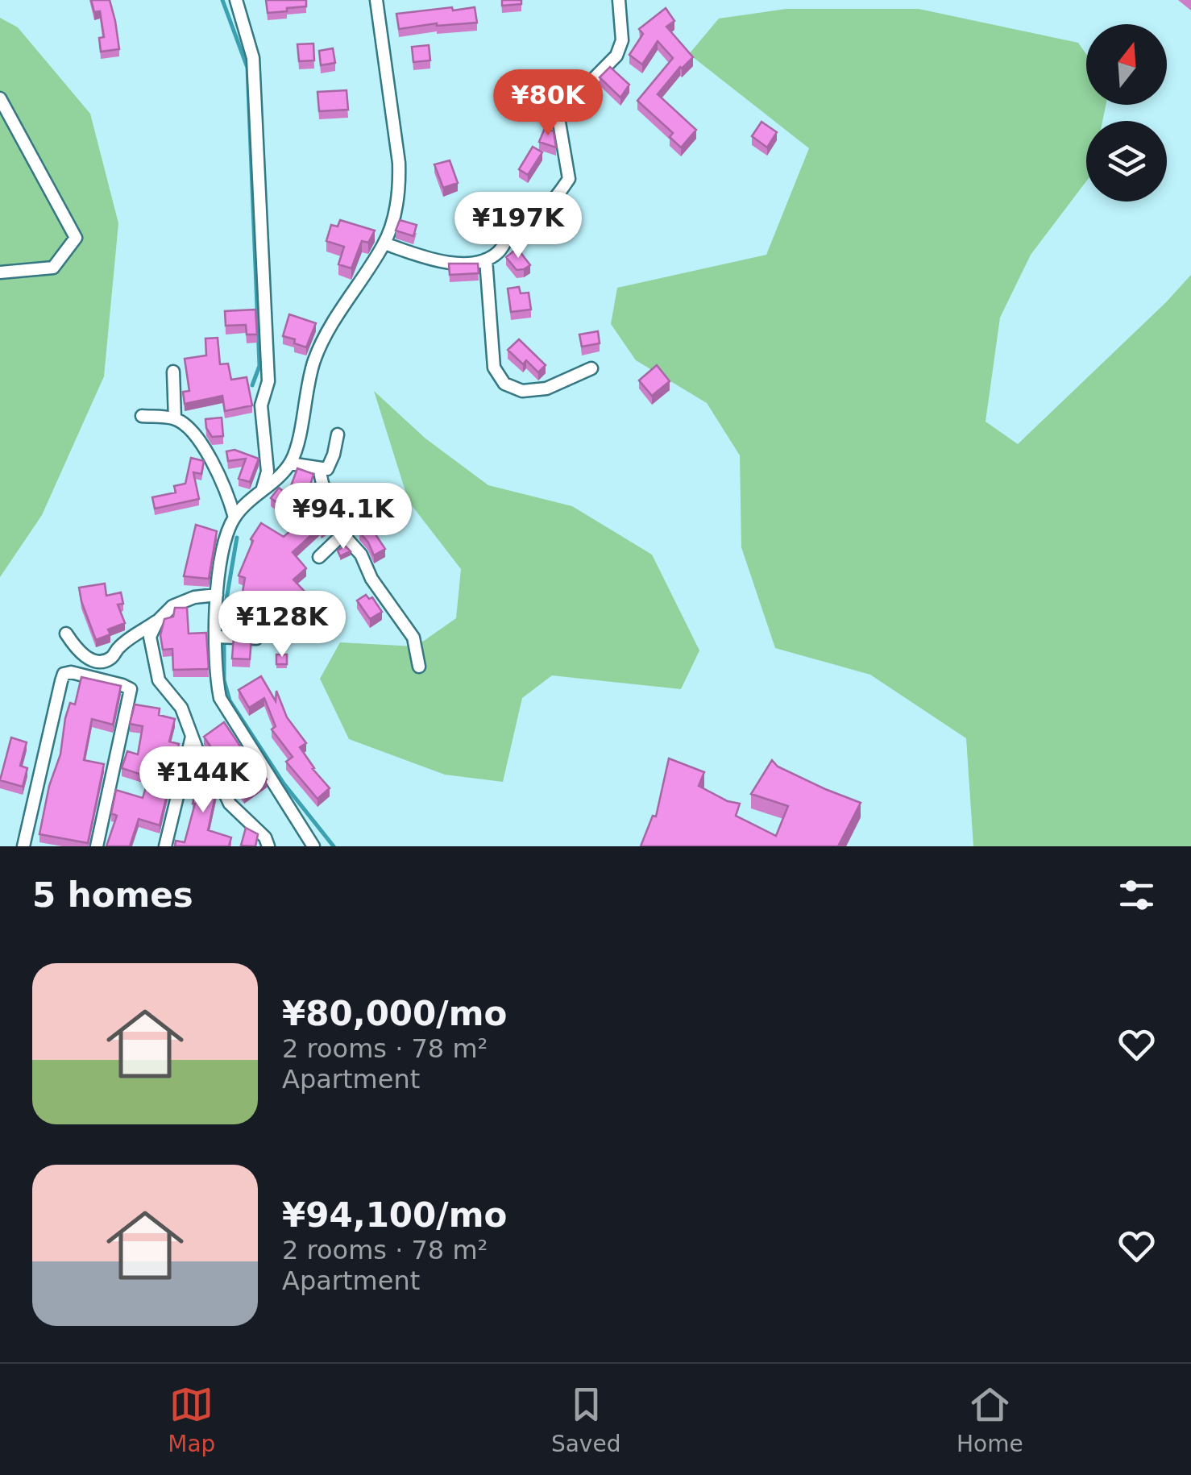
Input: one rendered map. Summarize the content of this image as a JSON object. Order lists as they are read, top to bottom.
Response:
{
  "north": "top",
  "page": {
    "price": [
      "¥80K",
      "¥197K",
      "¥94.1K",
      "¥128K",
      "¥144K"
    ],
    "heading": "5 homes",
    "list": [
      {
        "name": "¥80,000/mo",
        "note": "2 rooms · 78 m² · Apartment"
      },
      {
        "name": "¥94,100/mo",
        "note": "2 rooms · 78 m² · Apartment"
      }
    ],
    "tabs": ["Map", "Saved", "Home"]
  }
}
